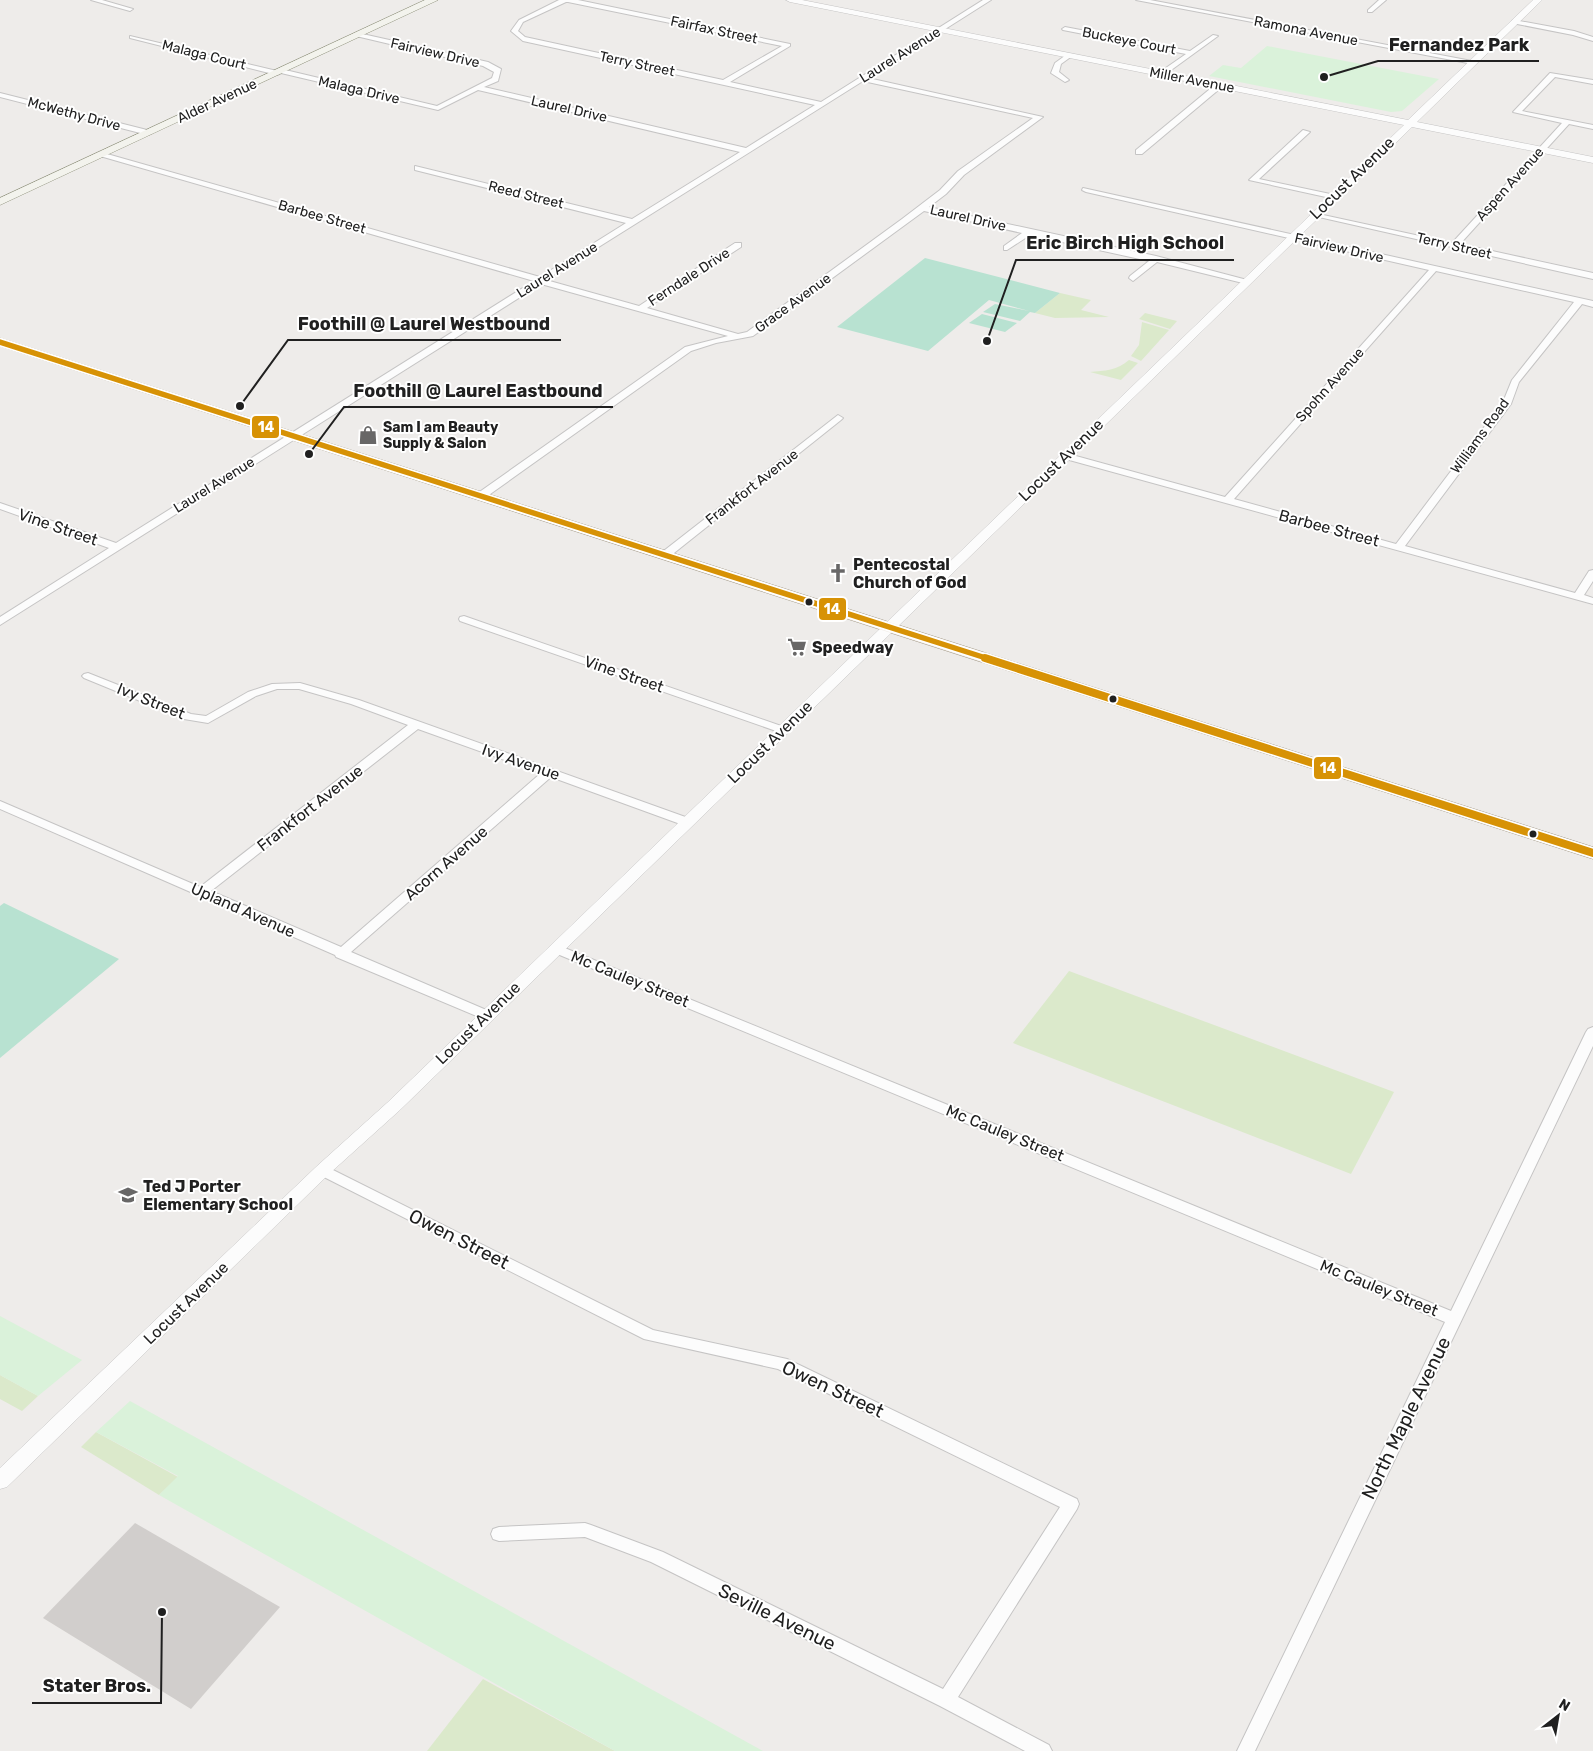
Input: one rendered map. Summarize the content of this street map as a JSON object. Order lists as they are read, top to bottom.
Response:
{
  "streets": {
    "main road": ["Alder Avenue"],
    "street": [
      "Fairfax Street",
      "Ramona Avenue",
      "Buckeye Court",
      "Fairview Drive",
      "Malaga Court",
      "Laurel Avenue",
      "Terry Street",
      "Miller Avenue",
      "Malaga Drive",
      "Laurel Drive",
      "McWethy Drive",
      "Locust Avenue",
      "Aspen Avenue",
      "Reed Street",
      "Barbee Street",
      "Ferndale Drive",
      "Grace Avenue",
      "Spohn Avenue",
      "Williams Road",
      "Frankfort Avenue",
      "Vine Street",
      "Ivy Street",
      "Ivy Avenue",
      "Acorn Avenue",
      "Upland Avenue",
      "Mc Cauley Street",
      "Owen Street",
      "North Maple Avenue",
      "Seville Avenue"
    ]
  },
  "crossings": [
    ["Fairfax Street", "Terry Street"],
    ["Ramona Avenue", "Locust Avenue"],
    ["Fairview Drive", "Malaga Drive"],
    ["Fairview Drive", "Alder Avenue"],
    ["Fairview Drive", "Laurel Drive"],
    ["Fairview Drive", "Locust Avenue"],
    ["Fairview Drive", "Spohn Avenue"],
    ["Fairview Drive", "Williams Road"],
    ["Malaga Court", "Malaga Drive"],
    ["Malaga Court", "Alder Avenue"],
    ["Laurel Avenue", "Terry Street"],
    ["Laurel Avenue", "Miller Avenue"],
    ["Laurel Avenue", "Laurel Drive"],
    ["Laurel Avenue", "Reed Street"],
    ["Laurel Avenue", "Barbee Street"],
    ["Laurel Avenue", "Grace Avenue"],
    ["Laurel Avenue", "Vine Street"],
    ["Terry Street", "Locust Avenue"],
    ["Terry Street", "Aspen Avenue"],
    ["Miller Avenue", "Locust Avenue"],
    ["Miller Avenue", "Aspen Avenue"],
    ["Malaga Drive", "Alder Avenue"],
    ["Alder Avenue", "McWethy Drive"],
    ["Alder Avenue", "Barbee Street"],
    ["Laurel Drive", "Locust Avenue"],
    ["Laurel Drive", "Grace Avenue"],
    ["Locust Avenue", "Barbee Street"],
    ["Locust Avenue", "Vine Street"],
    ["Locust Avenue", "Ivy Avenue"],
    ["Locust Avenue", "Upland Avenue"],
    ["Locust Avenue", "Mc Cauley Street"],
    ["Locust Avenue", "Owen Street"],
    ["Barbee Street", "Ferndale Drive"],
    ["Barbee Street", "Grace Avenue"],
    ["Barbee Street", "Spohn Avenue"],
    ["Barbee Street", "Williams Road"],
    ["Frankfort Avenue", "Ivy Avenue"],
    ["Frankfort Avenue", "Upland Avenue"],
    ["Ivy Street", "Ivy Avenue"],
    ["Ivy Avenue", "Acorn Avenue"],
    ["Acorn Avenue", "Upland Avenue"],
    ["Mc Cauley Street", "North Maple Avenue"],
    ["Owen Street", "Seville Avenue"]
  ],
  "places": {
    "other": [
      "Fernandez Park",
      "Eric Birch High School",
      "Foothill @ Laurel Westbound",
      "Foothill @ Laurel Eastbound",
      "Stater Bros."
    ],
    "shop": ["Sam I am Beauty Supply & Salon"],
    "church": ["Pentecostal Church of God"],
    "supermarket": ["Speedway"],
    "school or university": ["Ted J Porter Elementary School"]
  },
  "lines": ["transit line 14"],
  "north": "top right"
}
